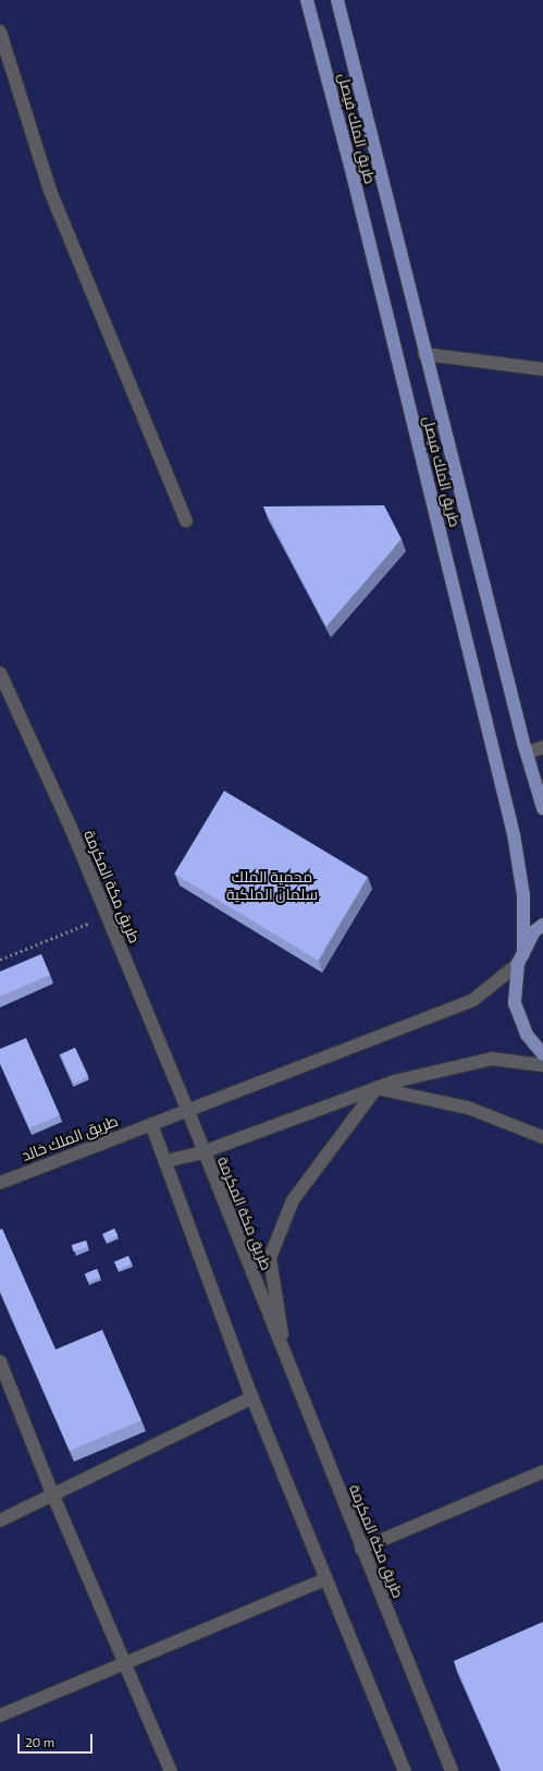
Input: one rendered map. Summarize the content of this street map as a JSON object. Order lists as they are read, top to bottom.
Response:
{
  "streets": {
    "main road": ["طريق الملك فيصل"],
    "street": ["طريق مكة المكرمة", "طريق الملك خالد"]
  },
  "crossings": [
    ["طريق الملك فيصل", "طريق الملك خالد"],
    ["طريق مكة المكرمة", "طريق الملك خالد"]
  ],
  "parks": ["محمية الملك سلمان الملكية"],
  "scale_bar": "20 m"
}
